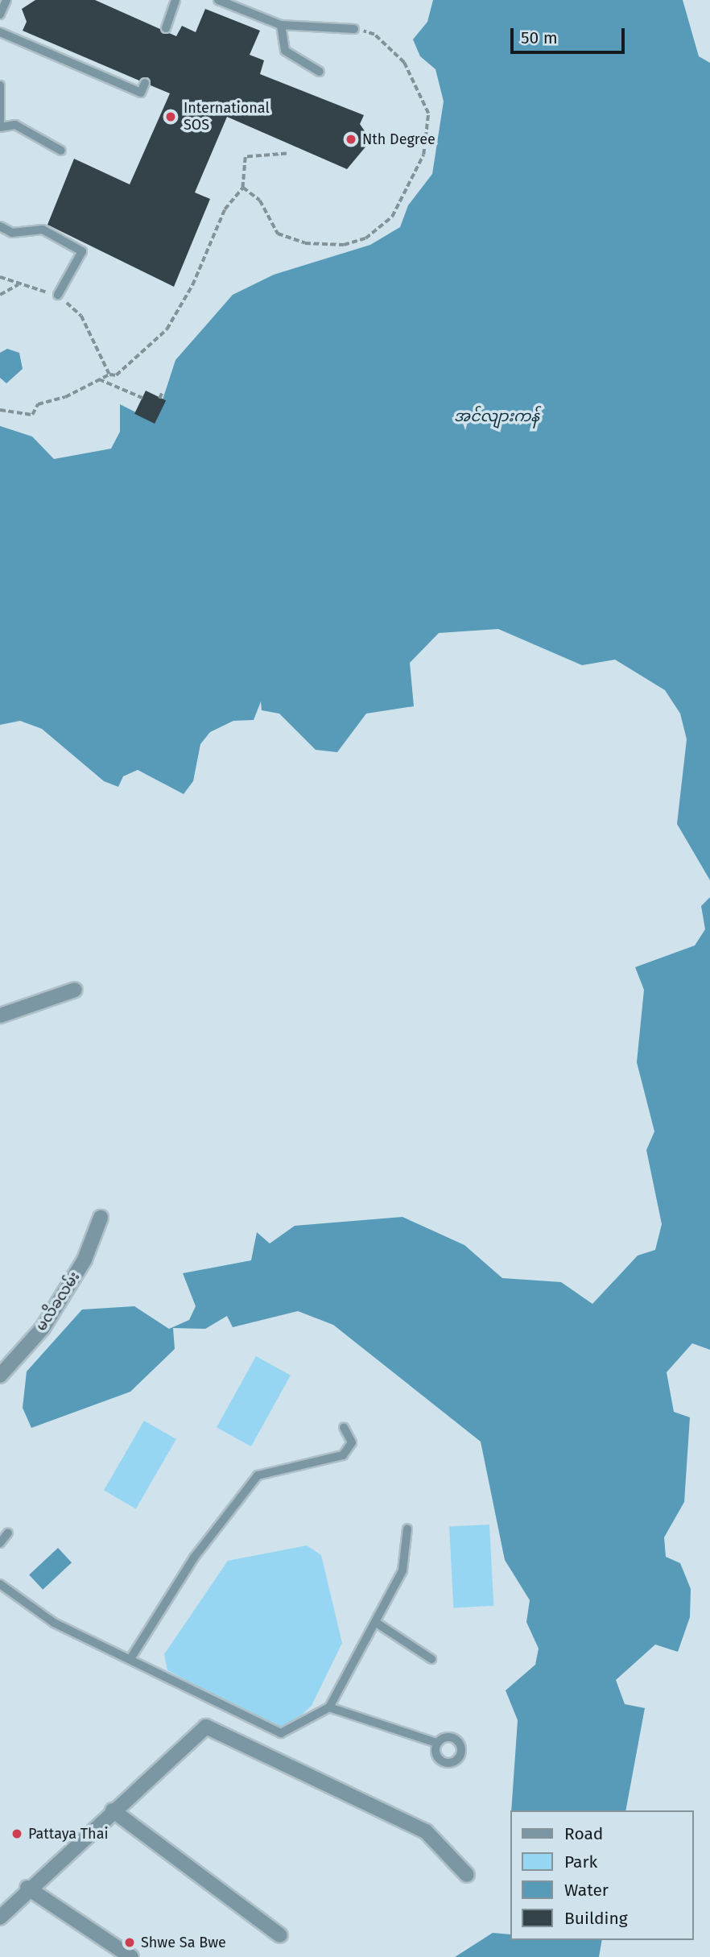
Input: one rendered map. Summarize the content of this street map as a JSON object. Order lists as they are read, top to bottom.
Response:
{
  "streets": {
    "street": ["မလိခလမ်း"]
  },
  "water": ["အင်လျားကန်"],
  "places": [
    "International SOS",
    "Nth Degree",
    "Pattaya Thai",
    "Shwe Sa Bwe"
  ],
  "legend": [
    "Road",
    "Park",
    "Water",
    "Building"
  ],
  "scale_bar": "50 m"
}
